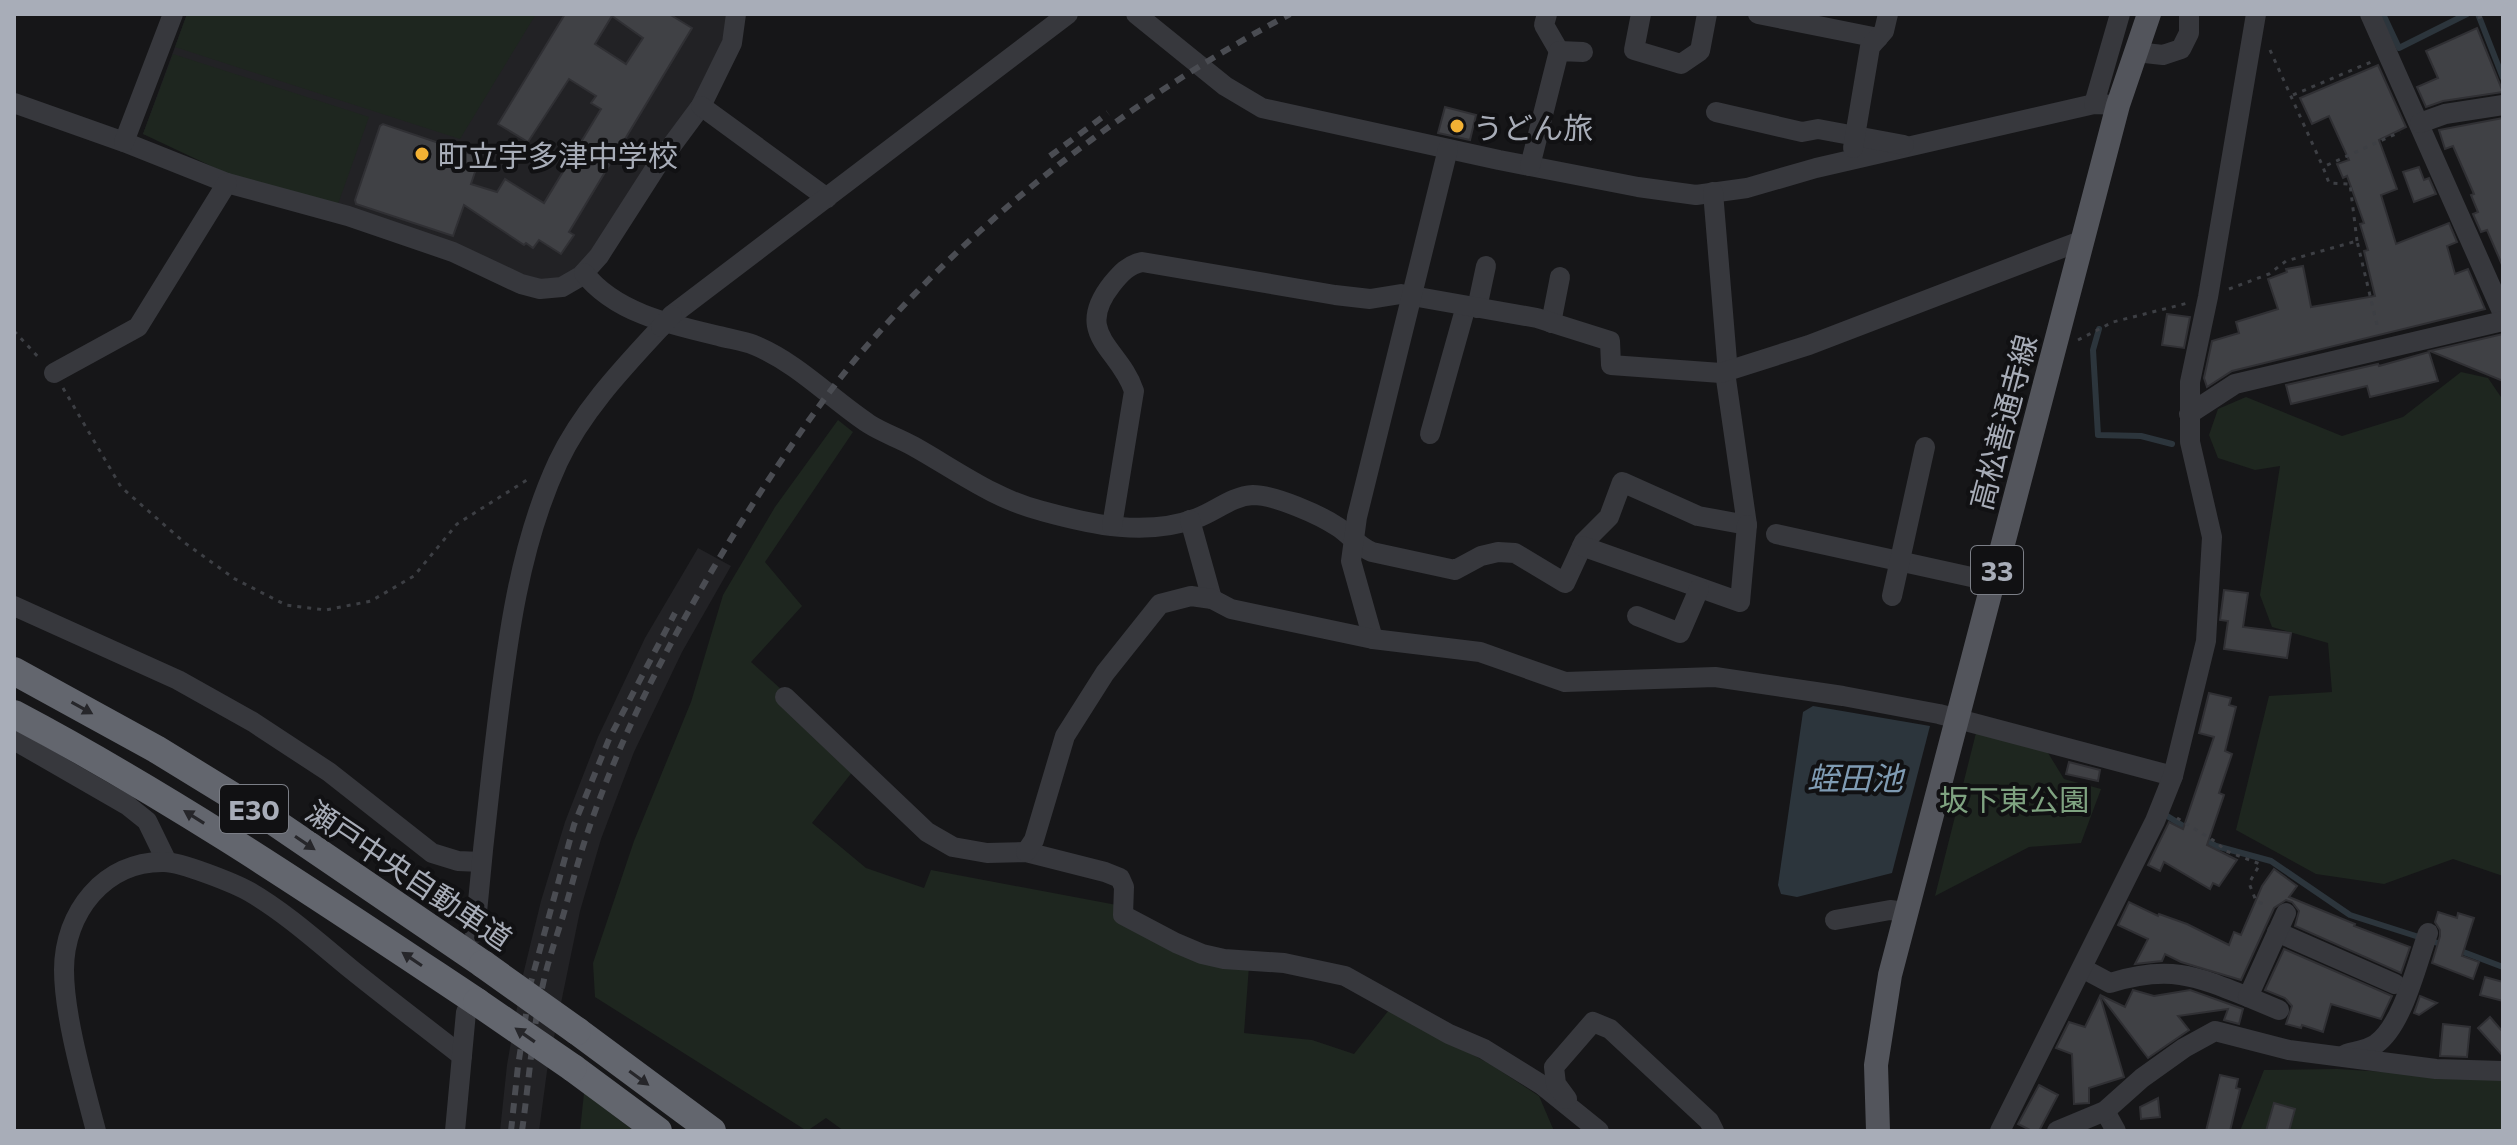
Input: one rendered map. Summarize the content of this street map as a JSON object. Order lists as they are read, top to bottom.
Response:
{
  "streets": {
    "highway": ["E30", "瀬戸中央自動車道"],
    "main road": ["高松善通寺線", "33"]
  },
  "water": ["蛭田池"],
  "parks": ["坂下東公園"],
  "places": ["うどん旅", "町立宇多津中学校"]
}
